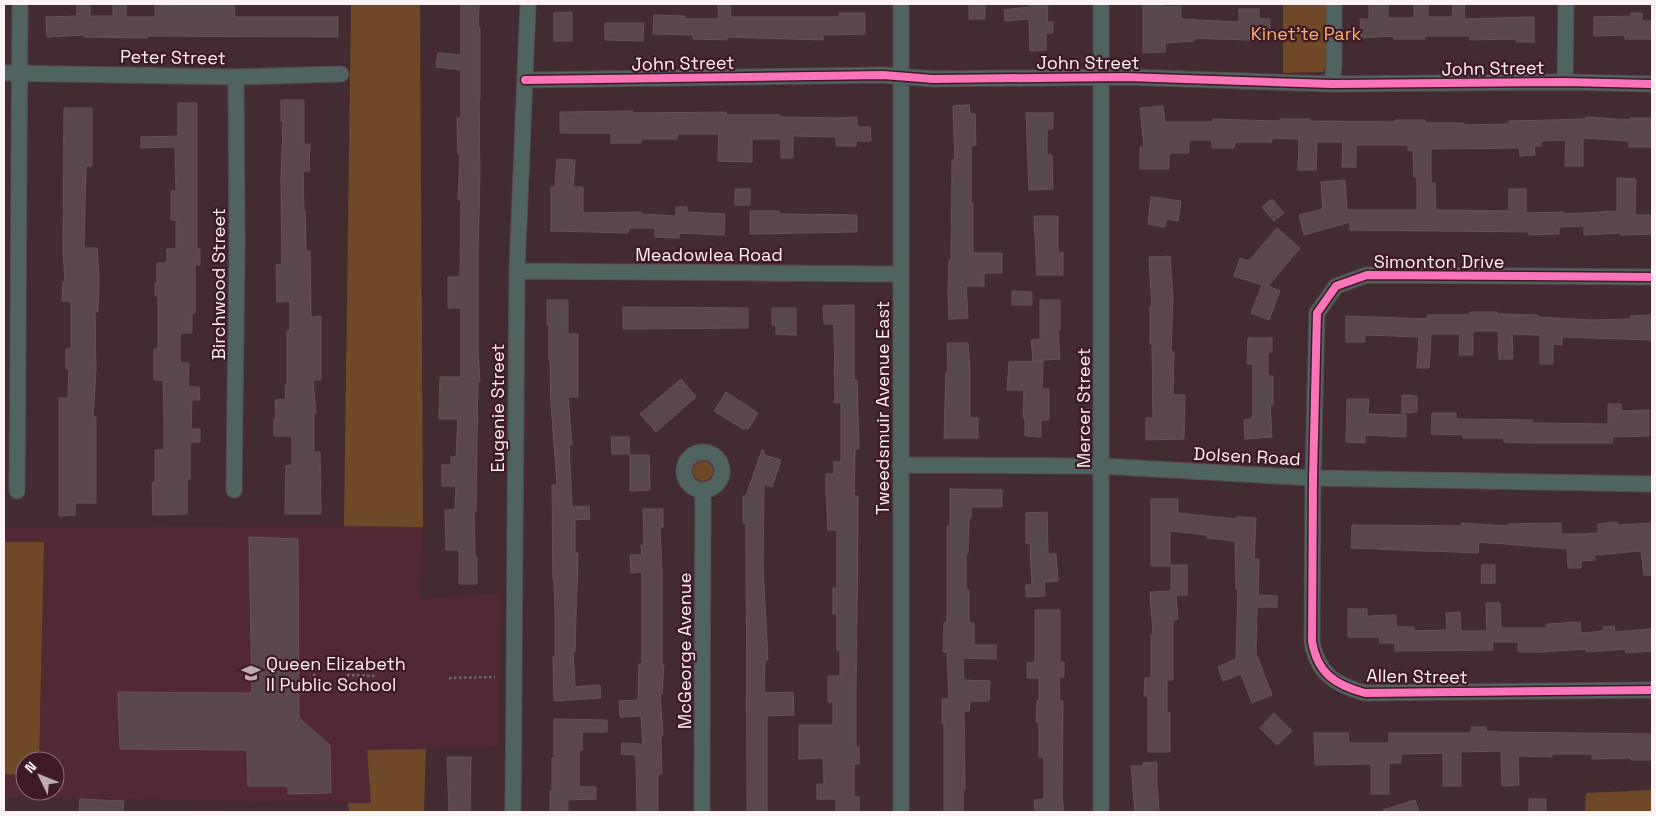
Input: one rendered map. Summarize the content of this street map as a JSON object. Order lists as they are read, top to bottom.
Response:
{
  "streets": {
    "street": [
      "Peter Street",
      "John Street",
      "Meadowlea Road",
      "Simonton Drive",
      "Birchwood Street",
      "Eugenie Street",
      "Tweedsmuir Avenue East",
      "Mercer Street",
      "Dolsen Road",
      "McGeorge Avenue",
      "Allen Street"
    ]
  },
  "crossings": [
    ["Peter Street", "Birchwood Street"],
    ["John Street", "Eugenie Street"],
    ["John Street", "Tweedsmuir Avenue East"],
    ["John Street", "Mercer Street"],
    ["Meadowlea Road", "Eugenie Street"],
    ["Meadowlea Road", "Tweedsmuir Avenue East"],
    ["Simonton Drive", "Dolsen Road"],
    ["Simonton Drive", "Allen Street"],
    ["Tweedsmuir Avenue East", "Dolsen Road"],
    ["Mercer Street", "Dolsen Road"],
    ["Dolsen Road", "Allen Street"]
  ],
  "parks": ["Kinet'te Park"],
  "places": {
    "school or university": ["Queen Elizabeth II Public School"]
  },
  "north": "top left"
}
